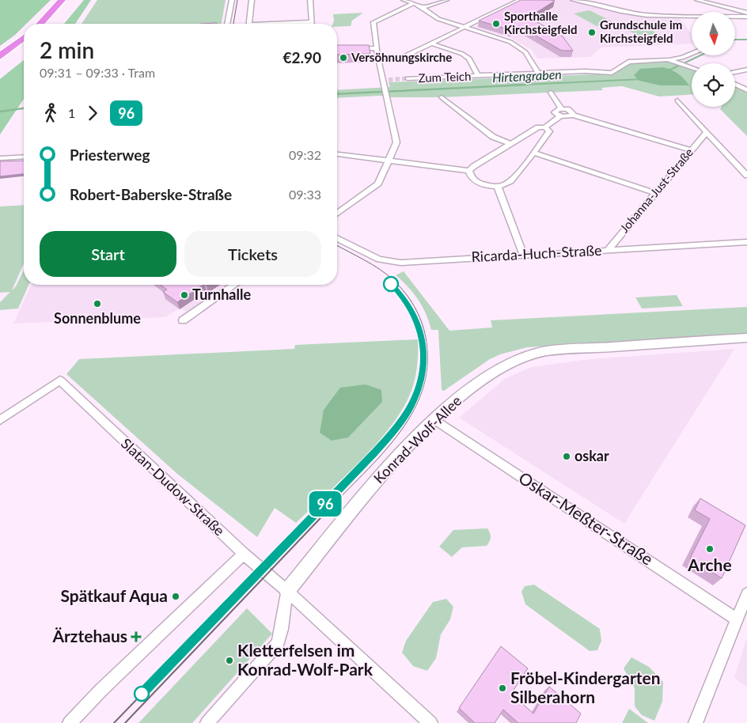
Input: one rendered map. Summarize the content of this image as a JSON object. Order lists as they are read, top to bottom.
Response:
{
  "streets": {
    "street": [
      "Zum Teich",
      "Johanna-Just-Straße",
      "Ricarda-Huch-Straße",
      "Konrad-Wolf-Allee",
      "Slatan-Dudow-Straße",
      "Oskar-Meßter-Straße"
    ]
  },
  "crossings": [
    ["Johanna-Just-Straße", "Ricarda-Huch-Straße"],
    ["Konrad-Wolf-Allee", "Slatan-Dudow-Straße"],
    ["Konrad-Wolf-Allee", "Oskar-Meßter-Straße"]
  ],
  "water": ["Hirtengraben"],
  "places": {
    "other": [
      "Sporthalle Kirchsteigfeld",
      "Grundschule im Kirchsteigfeld",
      "Versöhnungskirche",
      "Turnhalle",
      "Sonnenblume",
      "oskar",
      "Arche",
      "Spätkauf Aqua",
      "Kletterfelsen im Konrad-Wolf-Park",
      "Fröbel-Kindergarten Silberahorn"
    ],
    "health": ["Ärztehaus"]
  },
  "lines": ["tram line 96"],
  "north": "bottom",
  "page": {
    "on_map": "96",
    "heading": ["2 min", "09:31 – 09:33 · Tram", "€2.90"],
    "legs": ["1", "96"],
    "list": [
      {
        "name": "Priesterweg",
        "value": "09:32"
      },
      {
        "name": "Robert-Baberske-Straße",
        "value": "09:33"
      }
    ],
    "buttons": ["Start", "Tickets"]
  }
}
